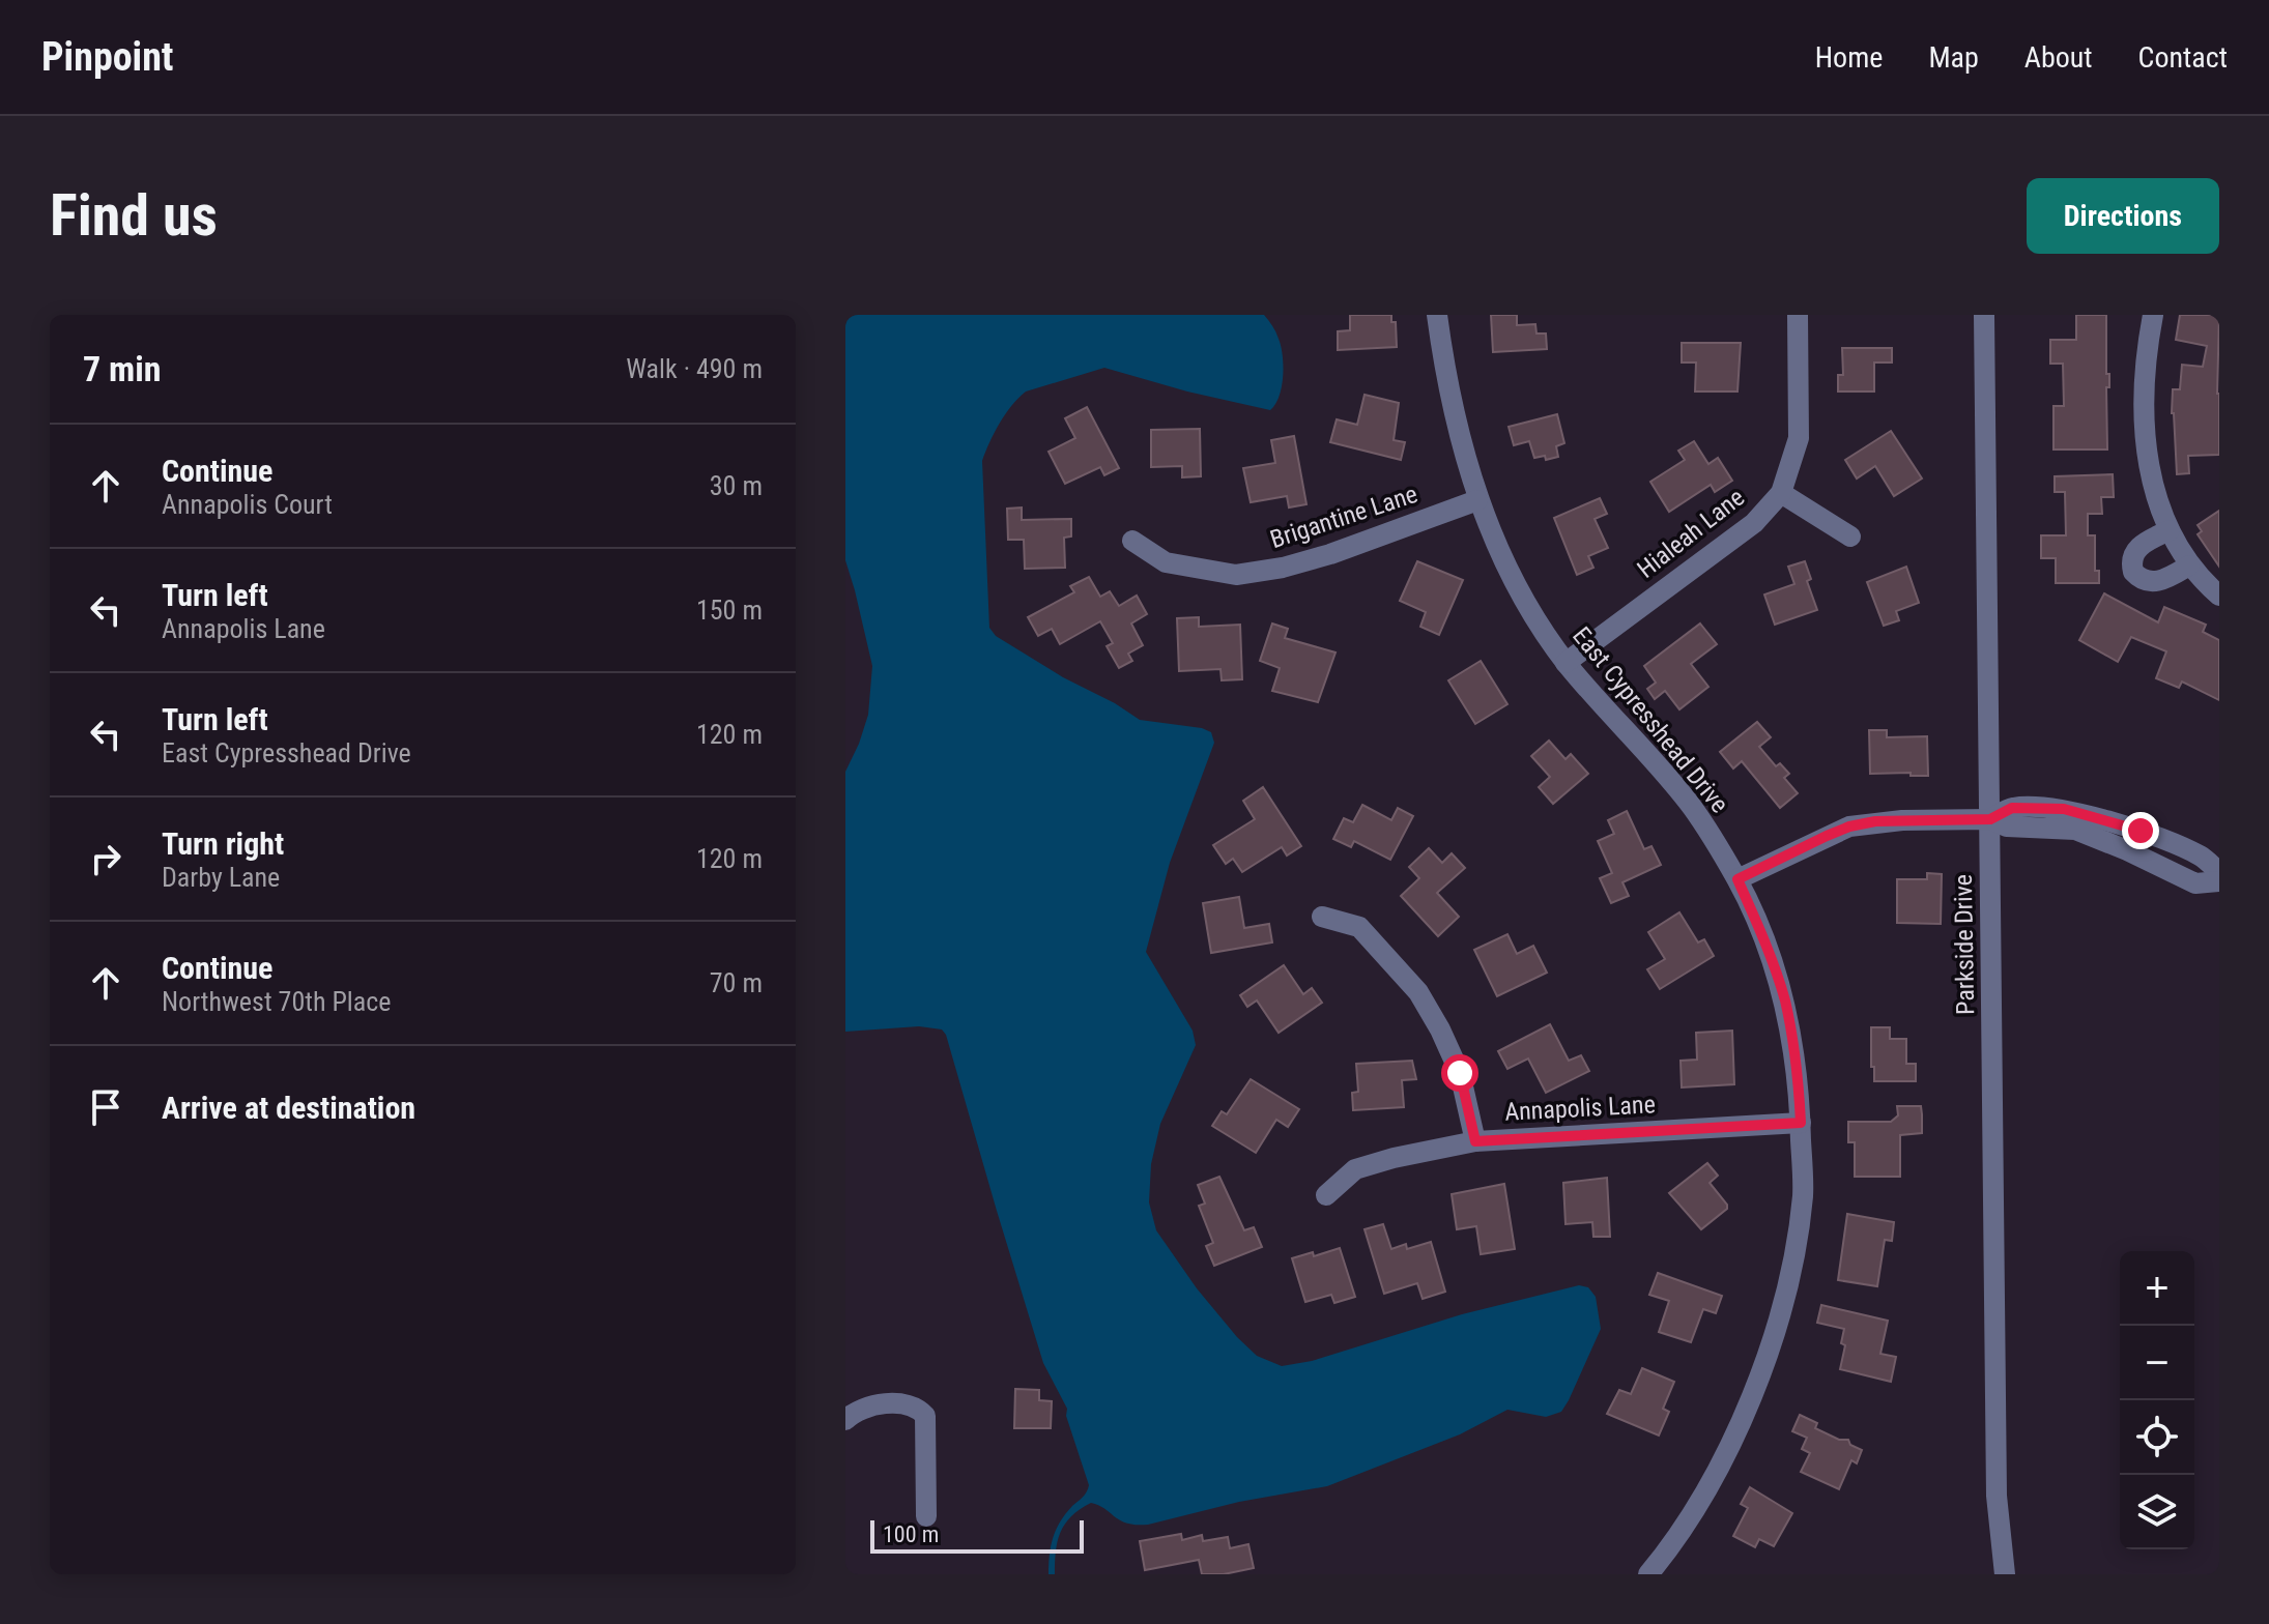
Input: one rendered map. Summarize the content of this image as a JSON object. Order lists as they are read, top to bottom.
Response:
{
  "streets": {
    "street": [
      "Brigantine Lane",
      "Hialeah Lane",
      "East Cypresshead Drive",
      "Parkside Drive",
      "Annapolis Lane"
    ]
  },
  "crossings": [
    ["Brigantine Lane", "East Cypresshead Drive"],
    ["Hialeah Lane", "East Cypresshead Drive"],
    ["East Cypresshead Drive", "Annapolis Lane"]
  ],
  "scale_bar": "100 m",
  "page": {
    "header": "Pinpoint",
    "nav": [
      "Home",
      "Map",
      "About",
      "Contact"
    ],
    "buttons": "Directions",
    "title": "Find us",
    "heading": ["7 min", "Walk · 490 m"],
    "list": [
      ["Continue", "Annapolis Court", "30 m"],
      ["Turn left", "Annapolis Lane", "150 m"],
      ["Turn left", "East Cypresshead Drive", "120 m"],
      ["Turn right", "Darby Lane", "120 m"],
      ["Continue", "Northwest 70th Place", "70 m"],
      "Arrive at destination"
    ],
    "map_buttons": ["+", "−"],
    "scale": "100 m"
  }
}
